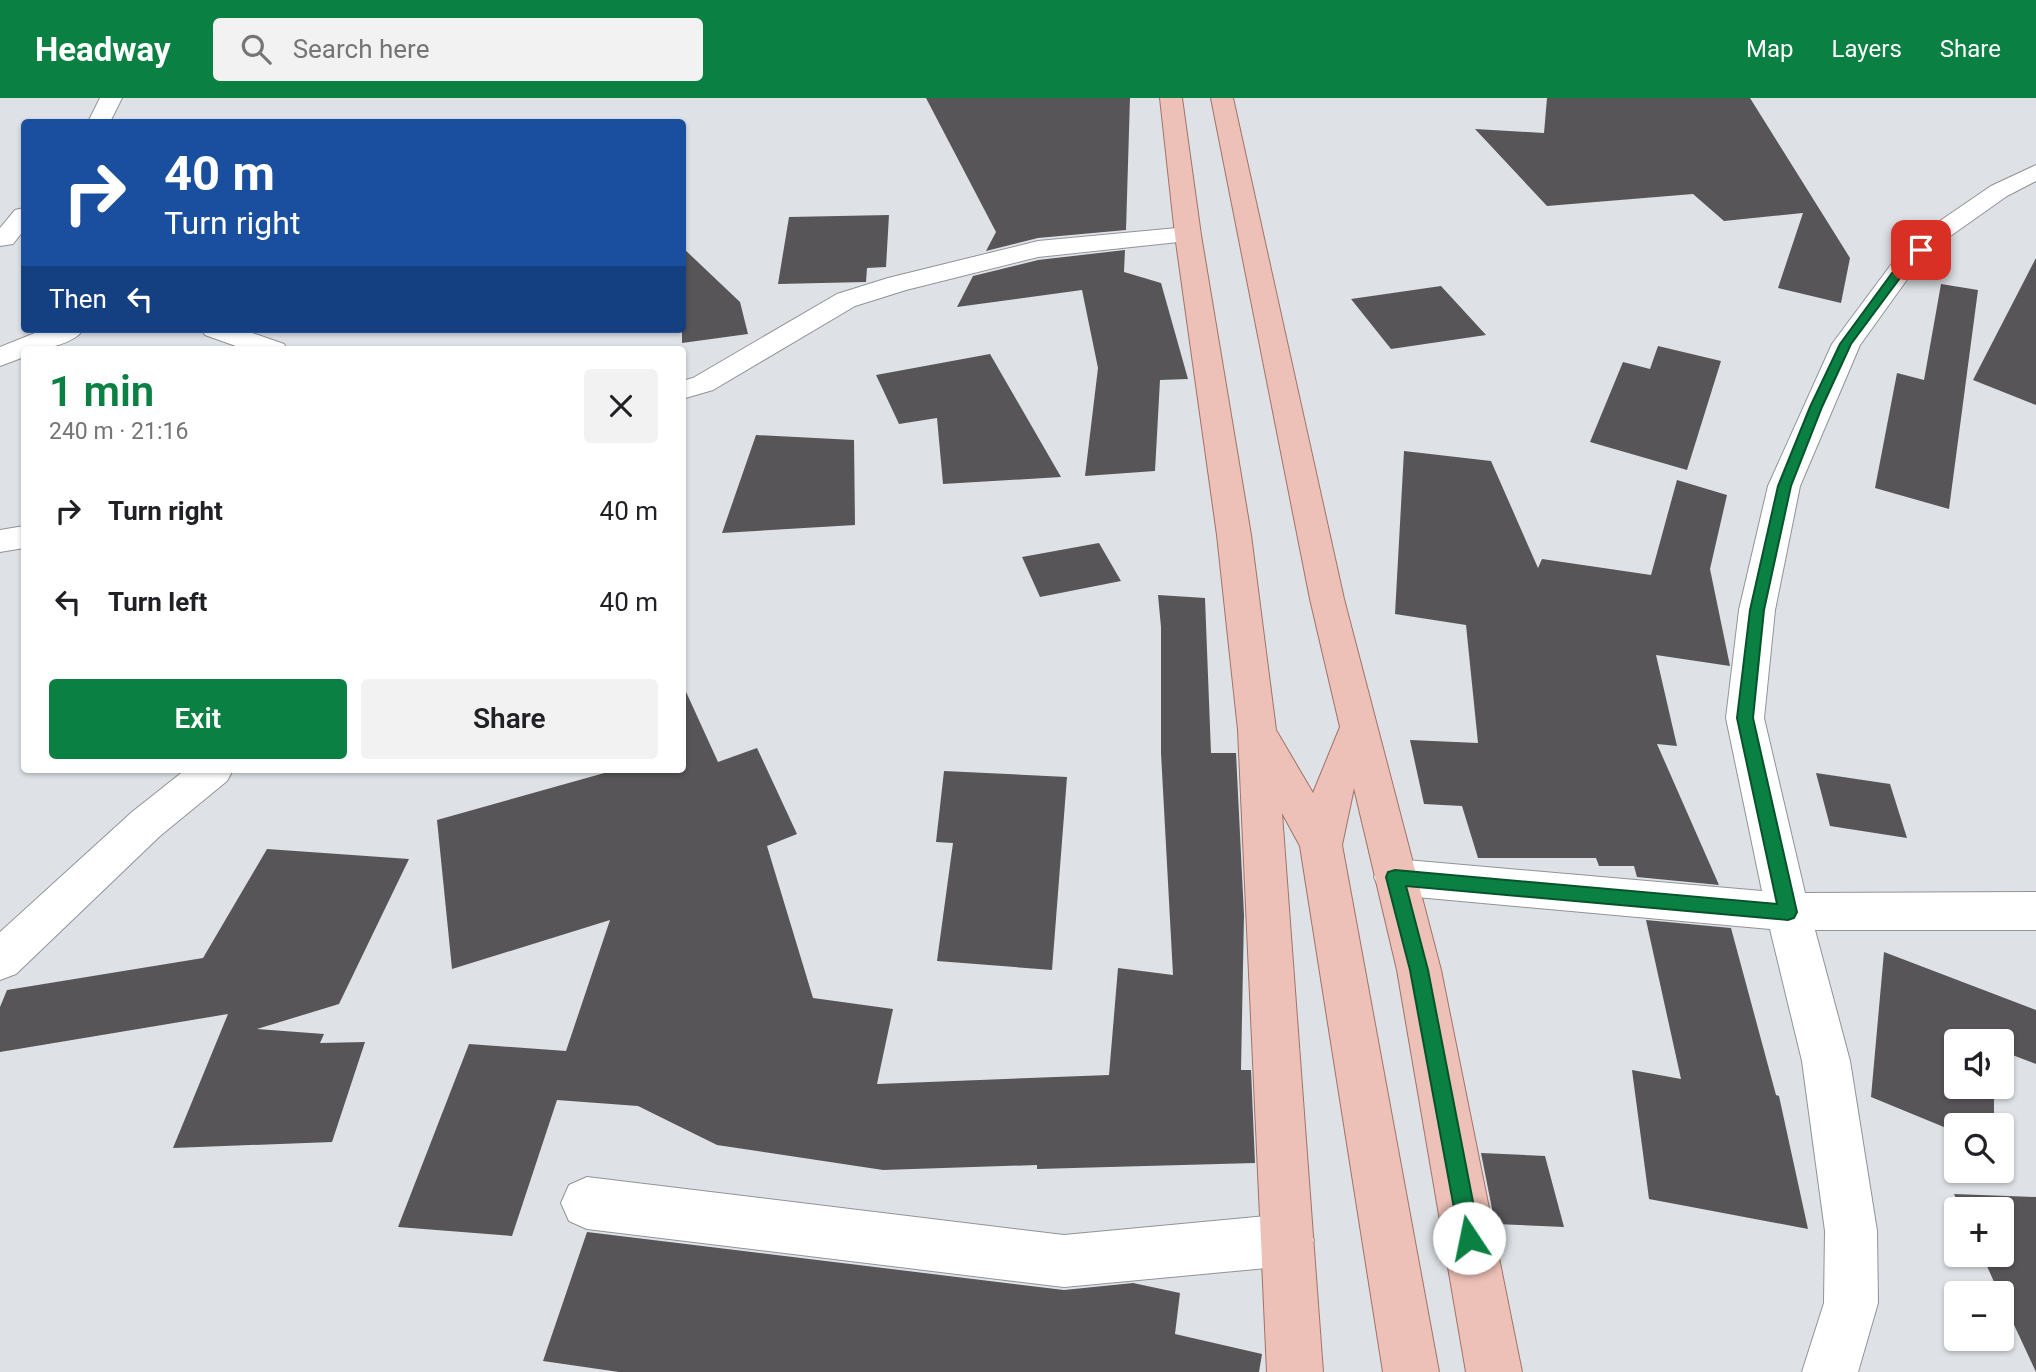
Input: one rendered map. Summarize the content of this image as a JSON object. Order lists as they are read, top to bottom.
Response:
{
  "page": {
    "header": "Headway",
    "search": "Search here",
    "nav": ["Map", "Layers", "Share"],
    "turn": ["40 m", "Turn right"],
    "then": "Then",
    "heading": ["1 min", "240 m · 21:16"],
    "list": [
      {
        "name": "Turn right",
        "value": "40 m"
      },
      {
        "name": "Turn left",
        "value": "40 m"
      }
    ],
    "buttons": ["Exit", "Share"],
    "map_buttons": ["+", "−"]
  }
}
